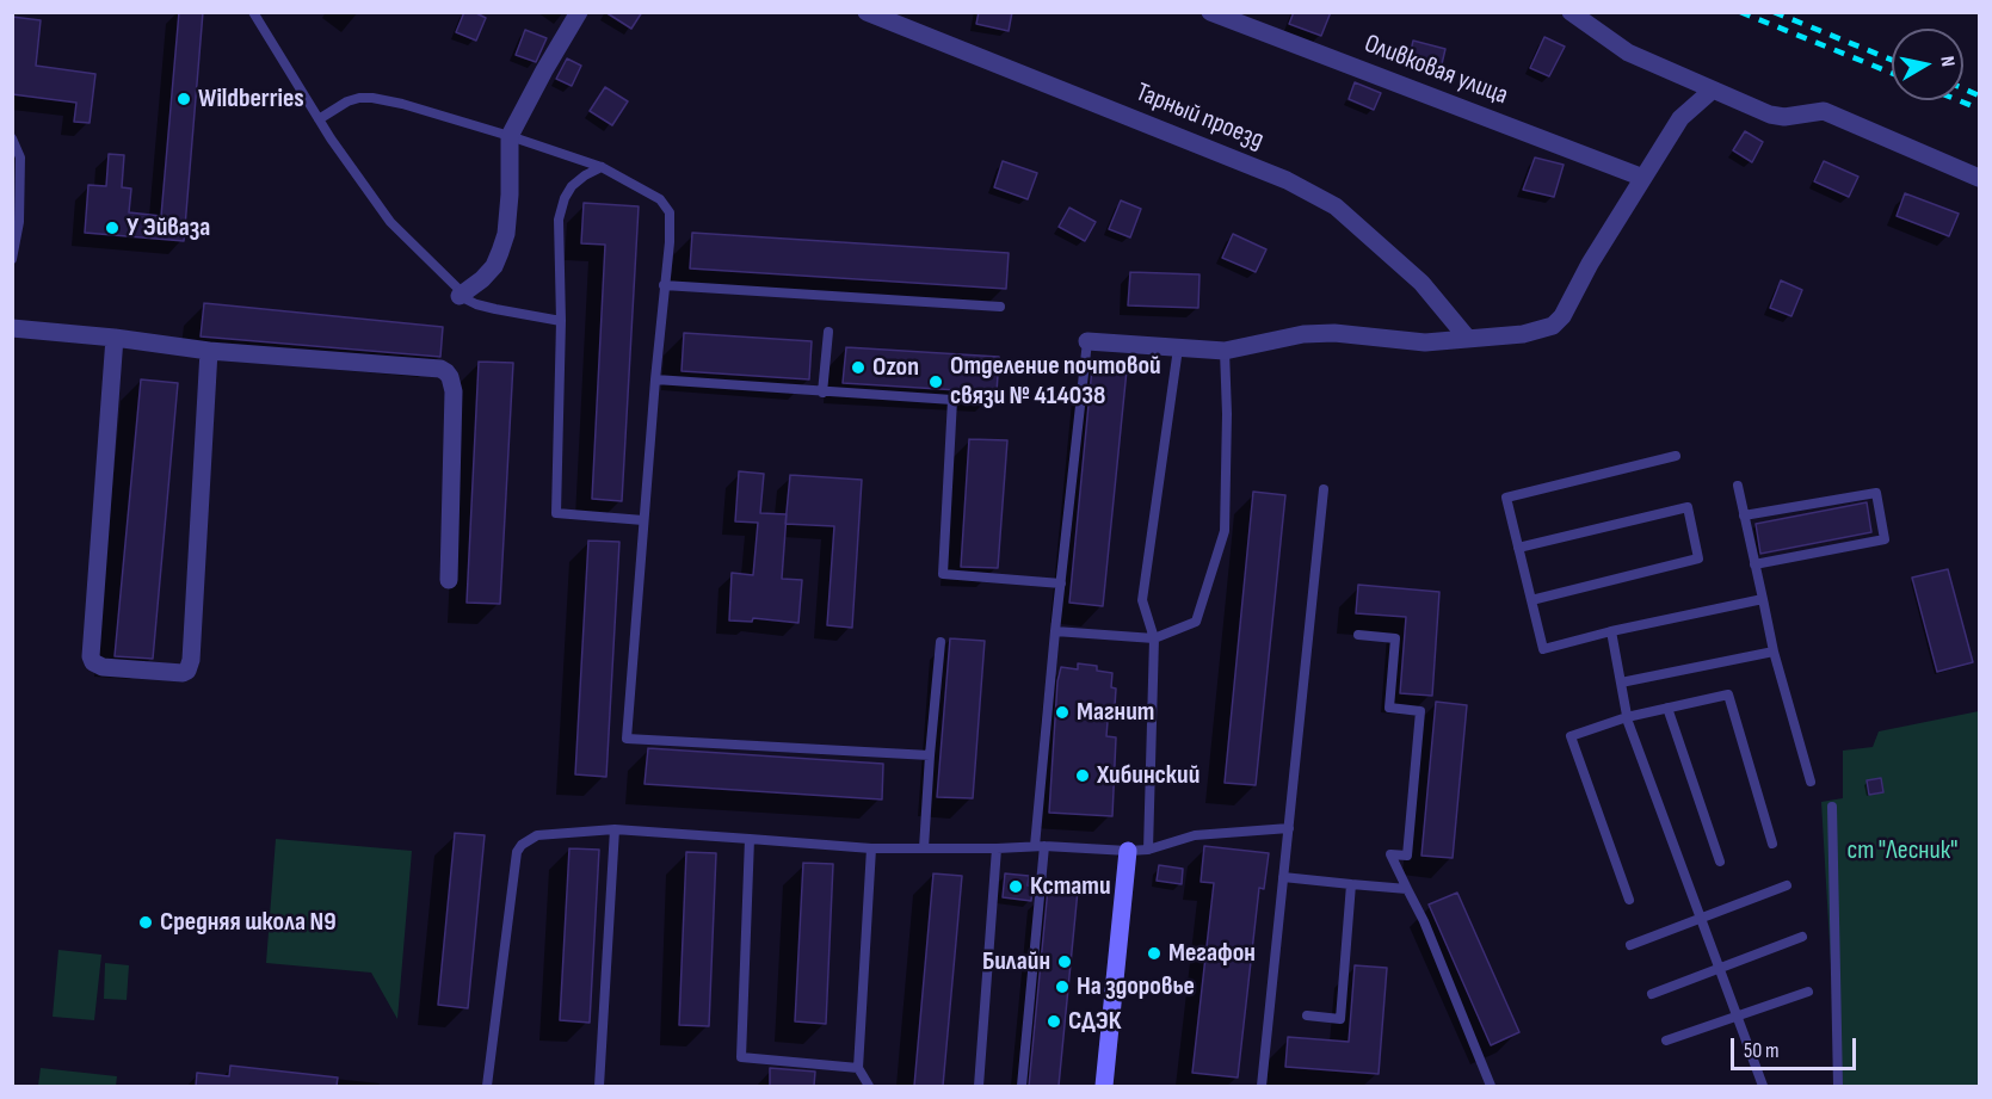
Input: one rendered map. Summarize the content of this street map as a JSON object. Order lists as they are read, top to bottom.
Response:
{
  "streets": {
    "street": ["Оливковая улица", "Тарный проезд"]
  },
  "parks": ["ст \"Лесник\""],
  "places": [
    "Wildberries",
    "У Эйваза",
    "Ozon",
    "Отделение почтовой связи № 414038",
    "Магнит",
    "Хибинский",
    "Кстати",
    "Средняя школа N9",
    "Мегафон",
    "Билайн",
    "На здоровье",
    "СДЭК"
  ],
  "scale_bar": "50 m",
  "north": "right"
}
